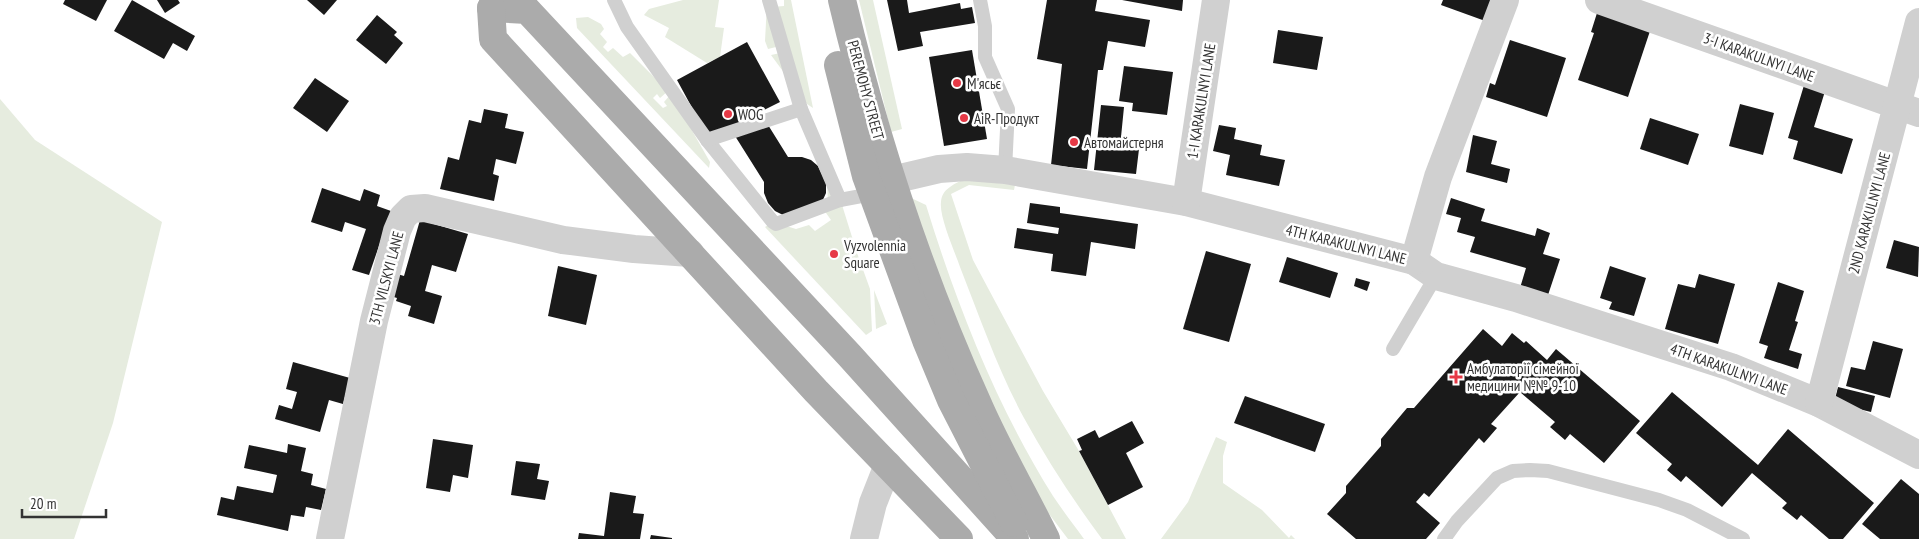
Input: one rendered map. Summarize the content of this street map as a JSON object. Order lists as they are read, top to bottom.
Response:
{
  "streets": {
    "main road": ["PEREMOHY STREET"],
    "street": [
      "3-I KARAKULNYI LANE",
      "1-I KARAKULNYI LANE",
      "2ND KARAKULNYI LANE",
      "4TH KARAKULNYI LANE",
      "3TH VILSKYI LANE"
    ]
  },
  "crossings": [
    ["3-I KARAKULNYI LANE", "2ND KARAKULNYI LANE"],
    ["PEREMOHY STREET", "4TH KARAKULNYI LANE"],
    ["1-I KARAKULNYI LANE", "4TH KARAKULNYI LANE"],
    ["2ND KARAKULNYI LANE", "4TH KARAKULNYI LANE"]
  ],
  "places": {
    "other": [
      "М'ясьє",
      "WOG",
      "AiR-Продукт",
      "Автомайстерня",
      "Vyzvolennia Square"
    ],
    "health": ["Амбулаторії сімейної медицини №№ 9-10"]
  },
  "scale_bar": "20 m"
}
